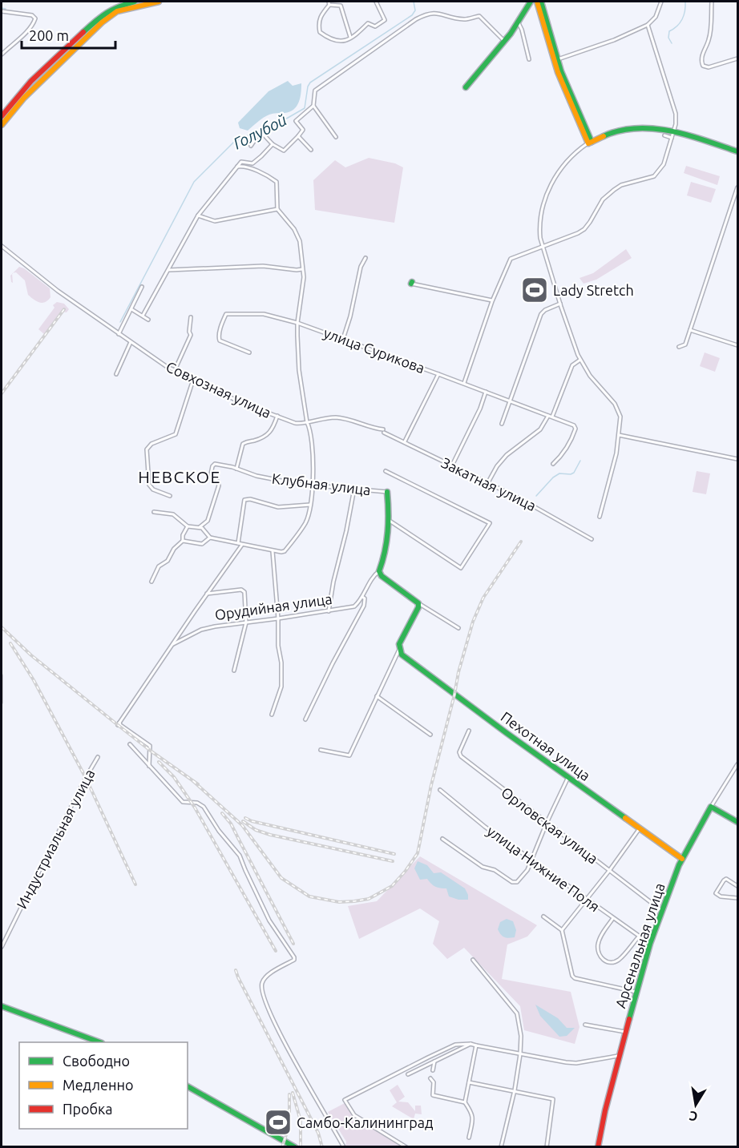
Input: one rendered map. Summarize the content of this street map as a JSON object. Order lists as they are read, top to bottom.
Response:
{
  "streets": {
    "street": [
      "улица Сурикова",
      "Совхозная улица",
      "Клубная улица",
      "Закатная улица",
      "Орудийная улица",
      "Пехотная улица",
      "Орловская улица",
      "Индустриальная улица",
      "улица Нижние Поля",
      "Арсенальная улица"
    ]
  },
  "crossings": [
    ["Совхозная улица", "Закатная улица"],
    ["Клубная улица", "Орудийная улица"],
    ["Пехотная улица", "Арсенальная улица"],
    ["Орловская улица", "Арсенальная улица"],
    ["улица Нижние Поля", "Арсенальная улица"]
  ],
  "districts": ["НЕВСКОЕ"],
  "water": ["Голубой"],
  "places": {
    "sports": ["Lady Stretch", "Самбо-Калининград"]
  },
  "legend": ["Свободно", "Медленно", "Пробка"],
  "scale_bar": "200 m",
  "north": "bottom"
}
